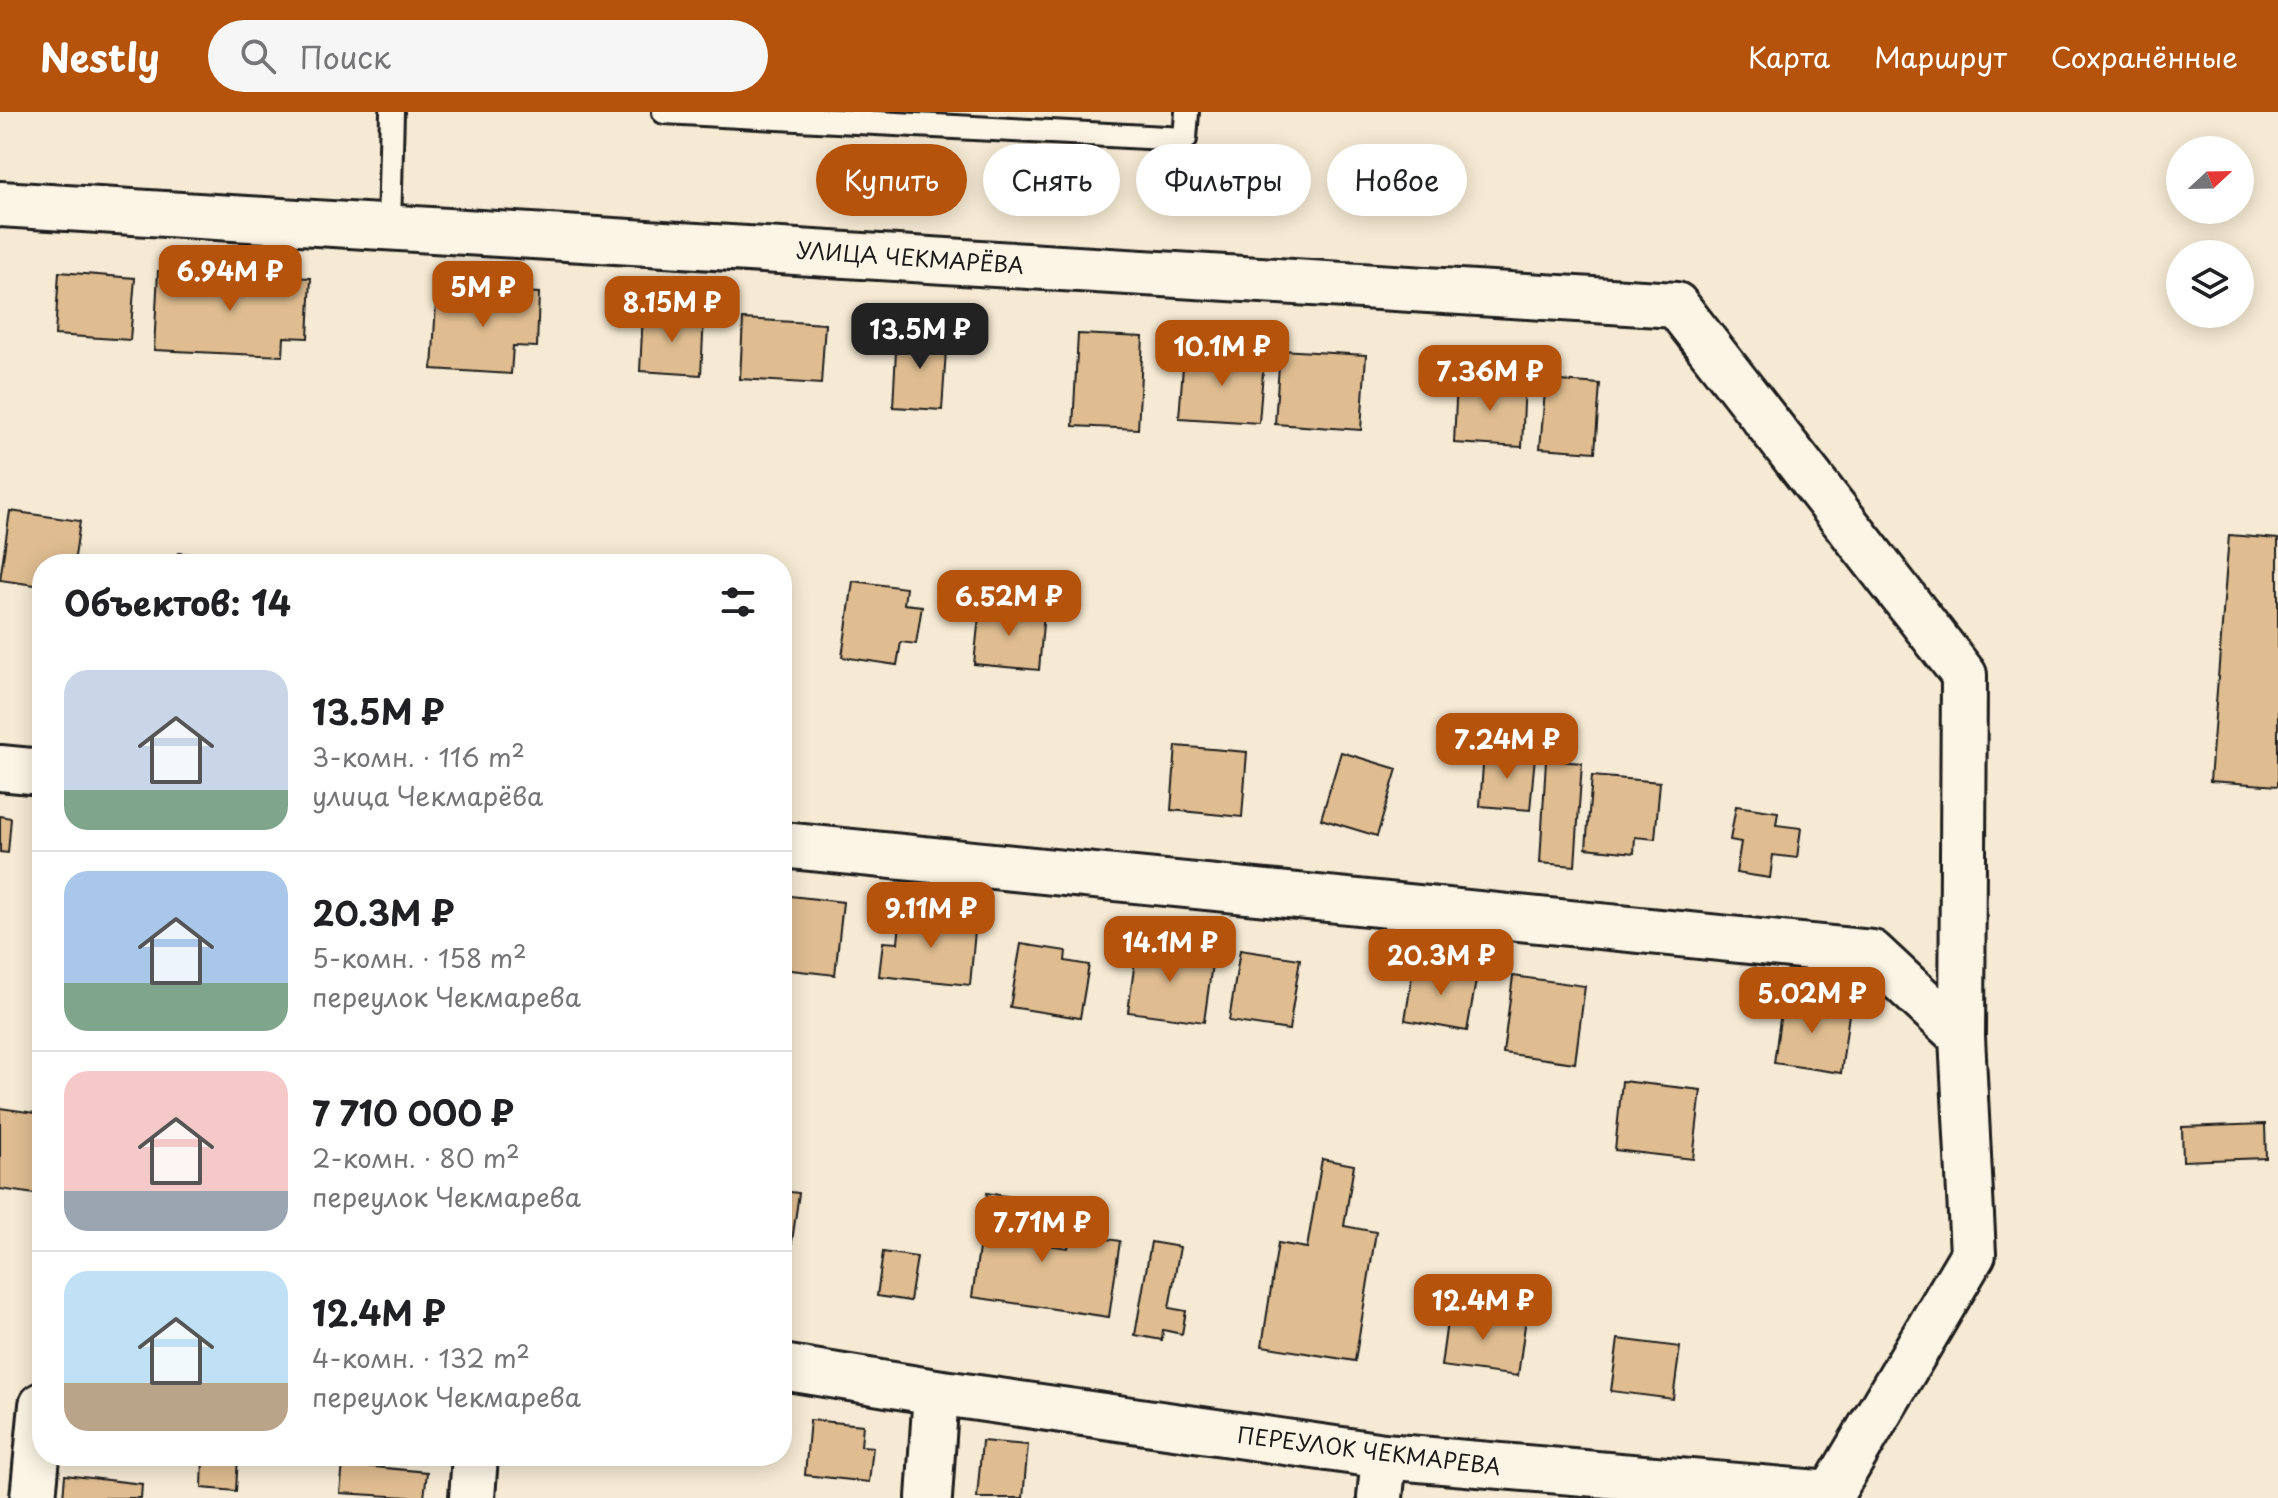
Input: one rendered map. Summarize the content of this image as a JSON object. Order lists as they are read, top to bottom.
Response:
{
  "streets": {
    "street": ["УЛИЦА ЧЕКМАРЁВА", "ПЕРЕУЛОК ЧЕКМАРЕВА"]
  },
  "crossings": [
    ["УЛИЦА ЧЕКМАРЁВА", "ПЕРЕУЛОК ЧЕКМАРЕВА"]
  ],
  "north": "right",
  "page": {
    "header": "Nestly",
    "search": "Поиск",
    "nav": ["Карта", "Маршрут", "Сохранённые"],
    "chip": [
      "Купить",
      "Снять",
      "Фильтры",
      "Новое"
    ],
    "price": [
      "6.94M ₽",
      "5M ₽",
      "8.15M ₽",
      "13.5M ₽",
      "10.1M ₽",
      "7.36M ₽",
      "6.52M ₽",
      "7.24M ₽",
      "9.11M ₽",
      "14.1M ₽",
      "20.3M ₽",
      "5.02M ₽",
      "7.71M ₽",
      "12.4M ₽"
    ],
    "heading": "Объектов: 14",
    "list": [
      {
        "name": "13.5M ₽",
        "note": "3-комн. · 116 m² · улица Чекмарёва"
      },
      {
        "name": "20.3M ₽",
        "note": "5-комн. · 158 m² · переулок Чекмарева"
      },
      {
        "name": "7 710 000 ₽",
        "note": "2-комн. · 80 m² · переулок Чекмарева"
      },
      {
        "name": "12.4M ₽",
        "note": "4-комн. · 132 m² · переулок Чекмарева"
      }
    ]
  }
}
